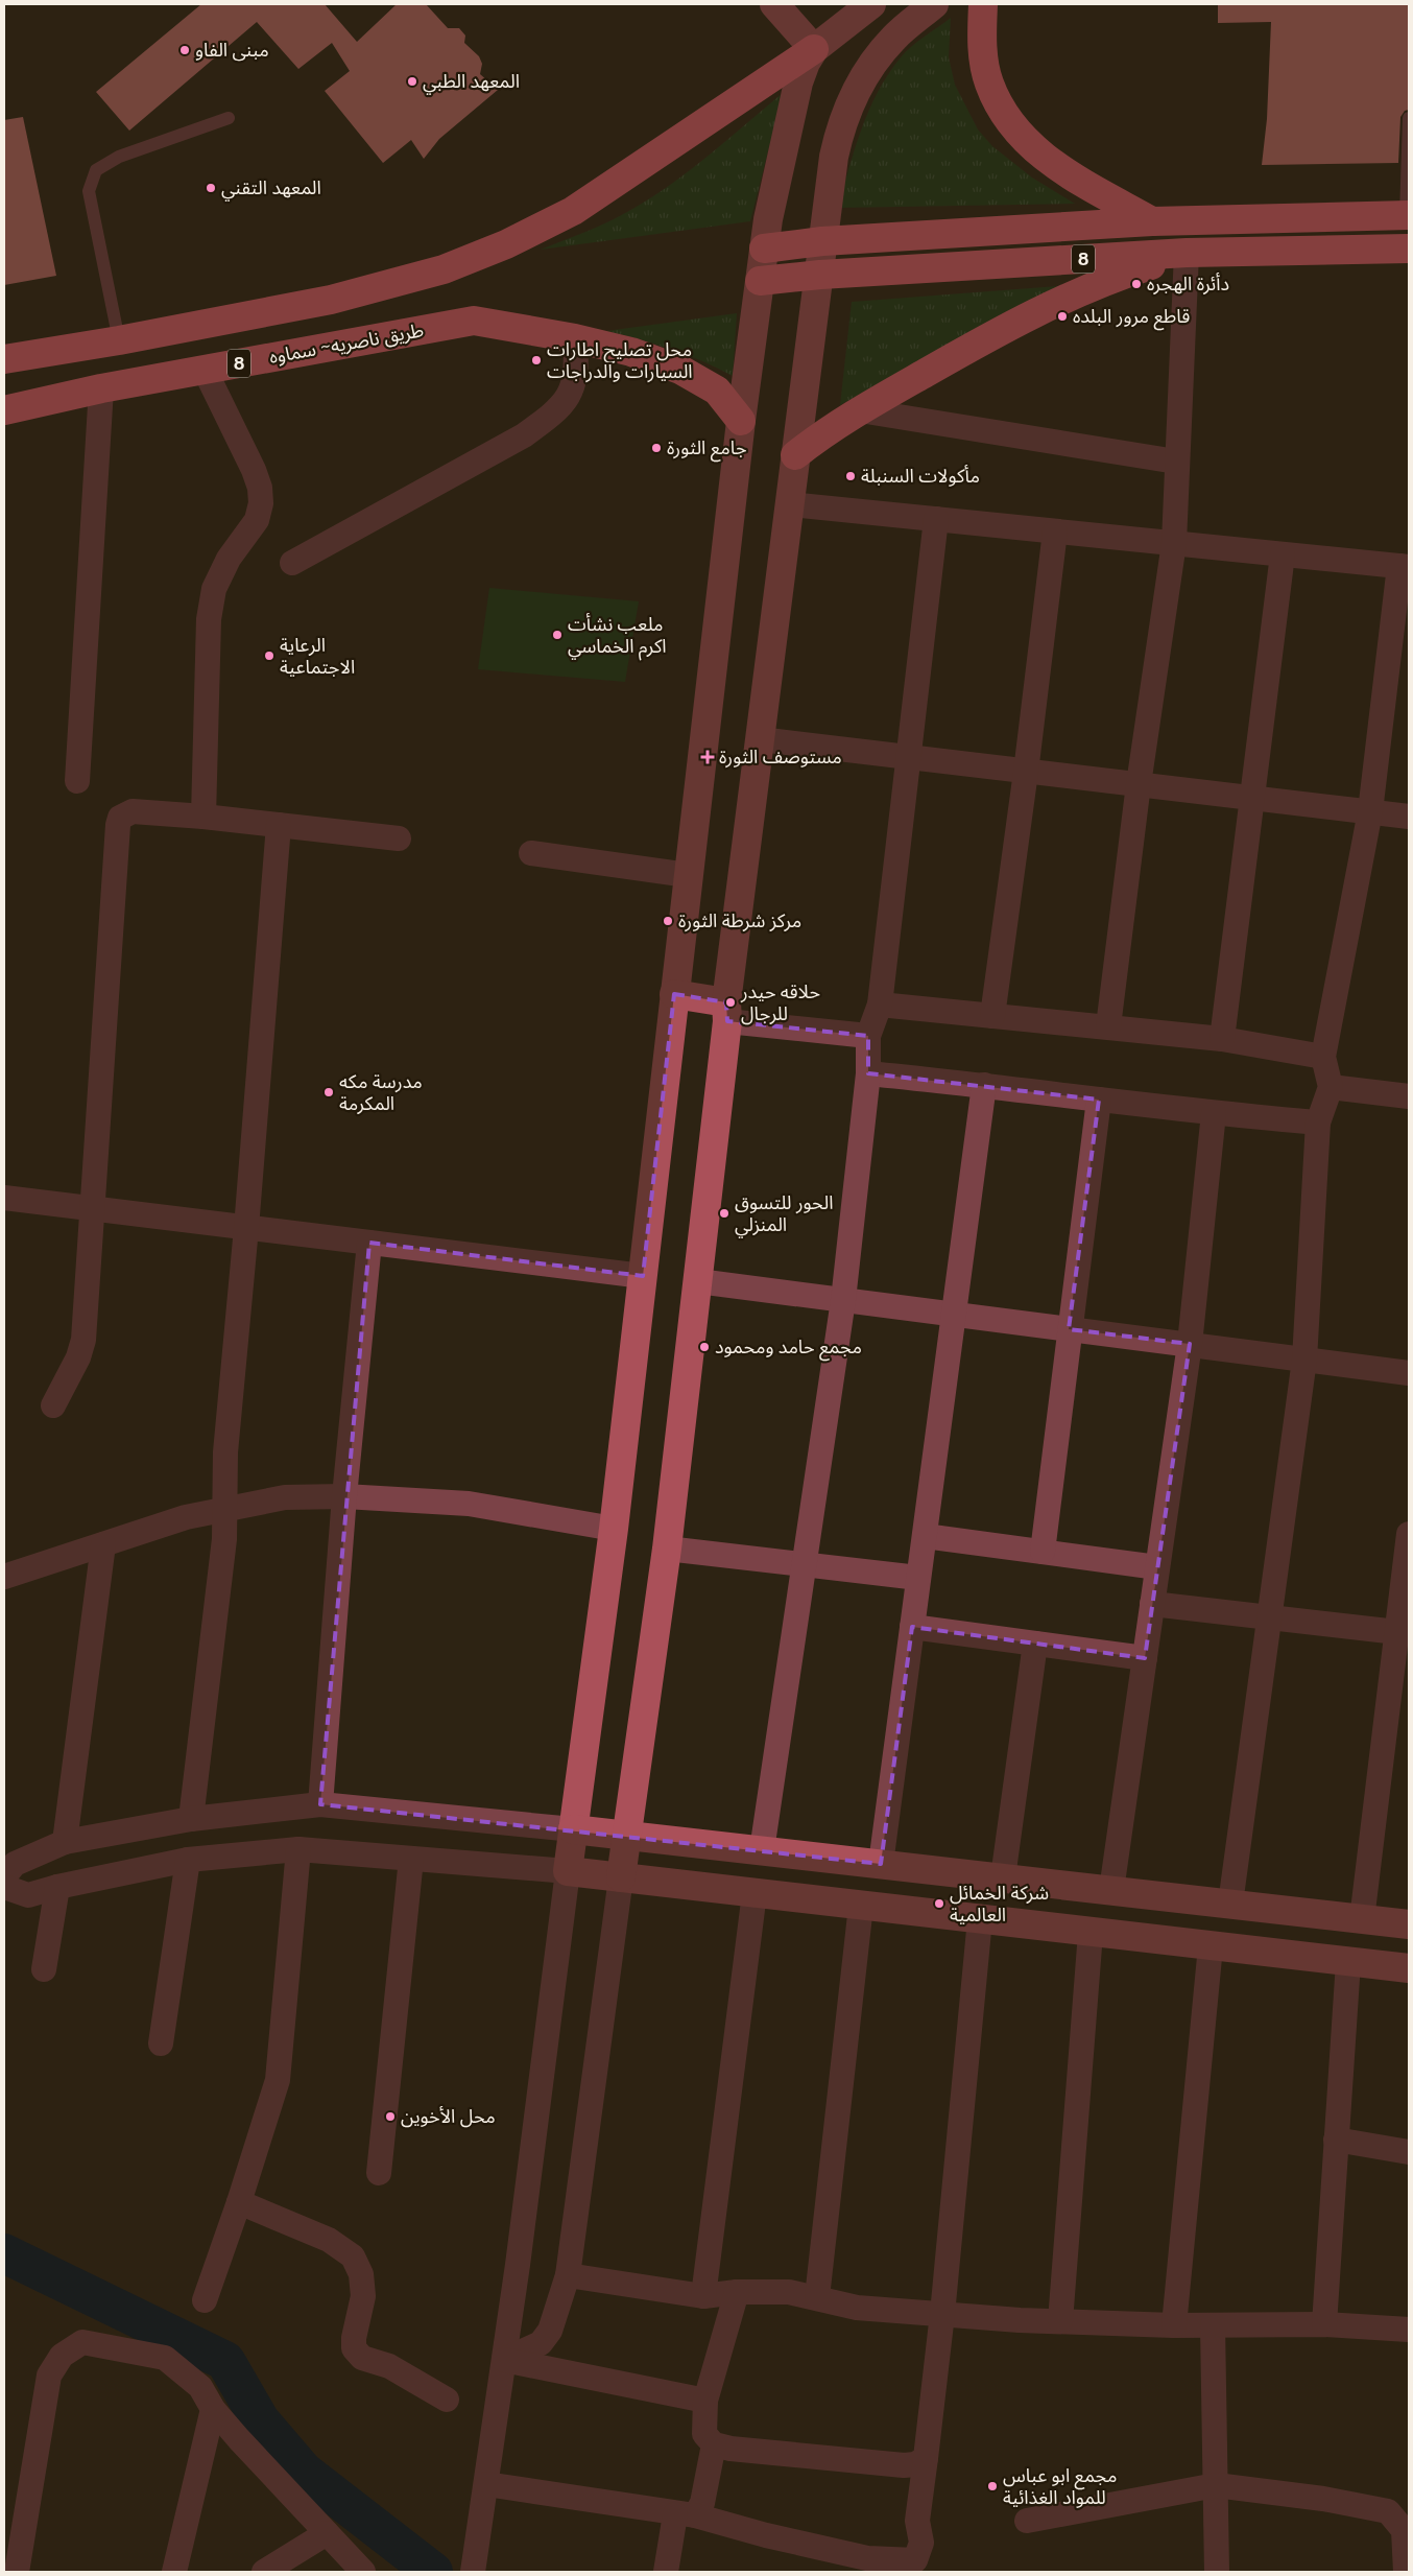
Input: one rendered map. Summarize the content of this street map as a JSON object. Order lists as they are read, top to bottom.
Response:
{
  "streets": {
    "highway": ["8", "طريق ناصريه~ سماوه"]
  },
  "places": {
    "other": [
      "مبنى الفاو",
      "المعهد الطبي",
      "المعهد التقني",
      "دأئرة الهجره",
      "قاطع مرور البلده",
      "محل تصليح اطارات السيارات والدراجات",
      "جامع الثورة",
      "مأكولات السنبلة",
      "ملعب نشأت اكرم الخماسي",
      "الرعاية الاجتماعية",
      "مركز شرطة الثورة",
      "حلاقه حيدر للرجال",
      "مدرسة مكه المكرمة",
      "الحور للتسوق المنزلي",
      "مجمع حامد ومحمود",
      "شركة الخمائل العالمية",
      "محل الأخوين",
      "مجمع ابو عباس للمواد الغذائية"
    ],
    "health": ["مستوصف الثورة"]
  }
}
